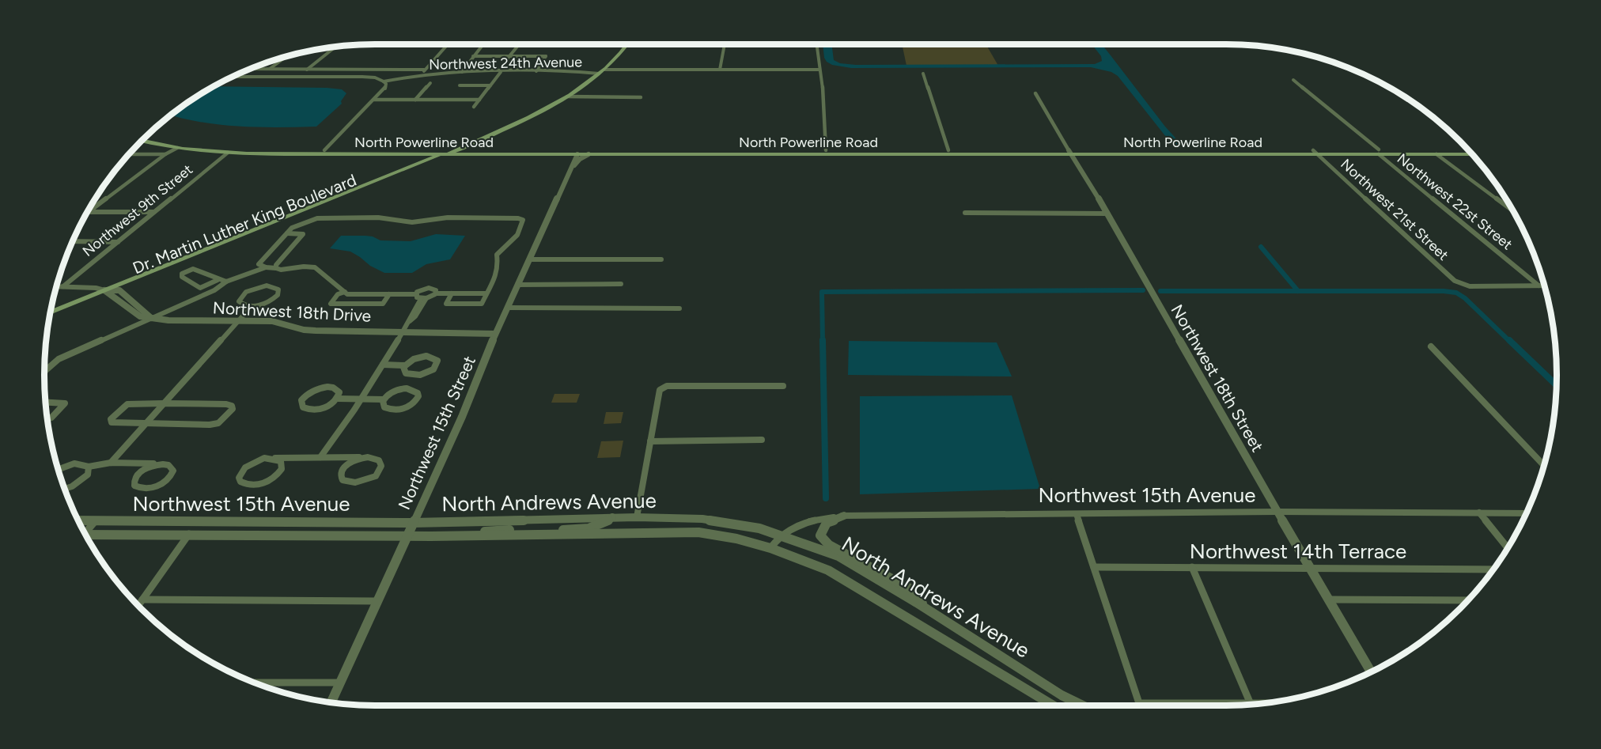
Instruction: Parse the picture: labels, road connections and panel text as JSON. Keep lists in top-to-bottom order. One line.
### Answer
{"streets":{"main road":["North Powerline Road","Dr. Martin Luther King Boulevard"],"street":["Northwest 24th Avenue","Northwest 22st Street","Northwest 21st Street","Northwest 9th Street","Northwest 18th Drive","Northwest 18th Street","Northwest 15th Street","Northwest 15th Avenue","North Andrews Avenue","Northwest 14th Terrace"]},"crossings":[["Northwest 24th Avenue","Dr. Martin Luther King Boulevard"],["North Powerline Road","Northwest 22st Street"],["North Powerline Road","Northwest 21st Street"],["North Powerline Road","Northwest 9th Street"],["North Powerline Road","Dr. Martin Luther King Boulevard"],["North Powerline Road","Northwest 18th Street"],["North Powerline Road","Northwest 15th Street"],["Northwest 22st Street","Northwest 21st Street"],["Dr. Martin Luther King Boulevard","Northwest 18th Drive"],["Northwest 18th Drive","Northwest 15th Street"],["Northwest 18th Street","Northwest 15th Avenue"],["Northwest 18th Street","Northwest 14th Terrace"],["Northwest 15th Street","Northwest 15th Avenue"],["Northwest 15th Street","North Andrews Avenue"],["Northwest 15th Avenue","North Andrews Avenue"]]}
